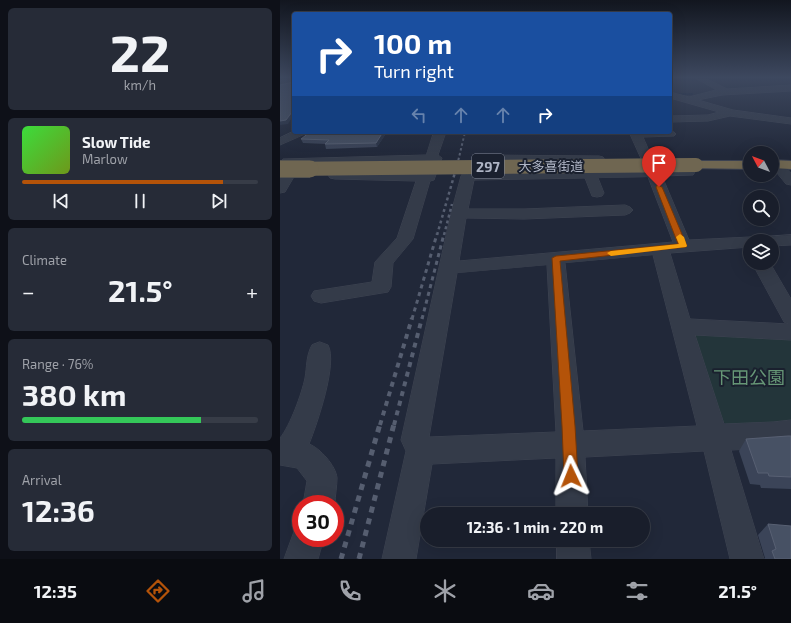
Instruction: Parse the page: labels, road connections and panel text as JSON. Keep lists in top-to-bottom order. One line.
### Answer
{"streets":{"highway":["297","大多喜街道"]},"parks":["下田公園"],"north":"top left","page":{"tile":[["22","km/h"],"Climate",["Range · 76%","380 km"],["Arrival","12:36"]],"turn":["100 m","Turn right"],"song":["Slow Tide","Marlow"],"heat":["−","21.5°","+"],"limit":"30","trip":"12:36 · 1 min · 220 m","tabs":["12:35","21.5°"]}}
